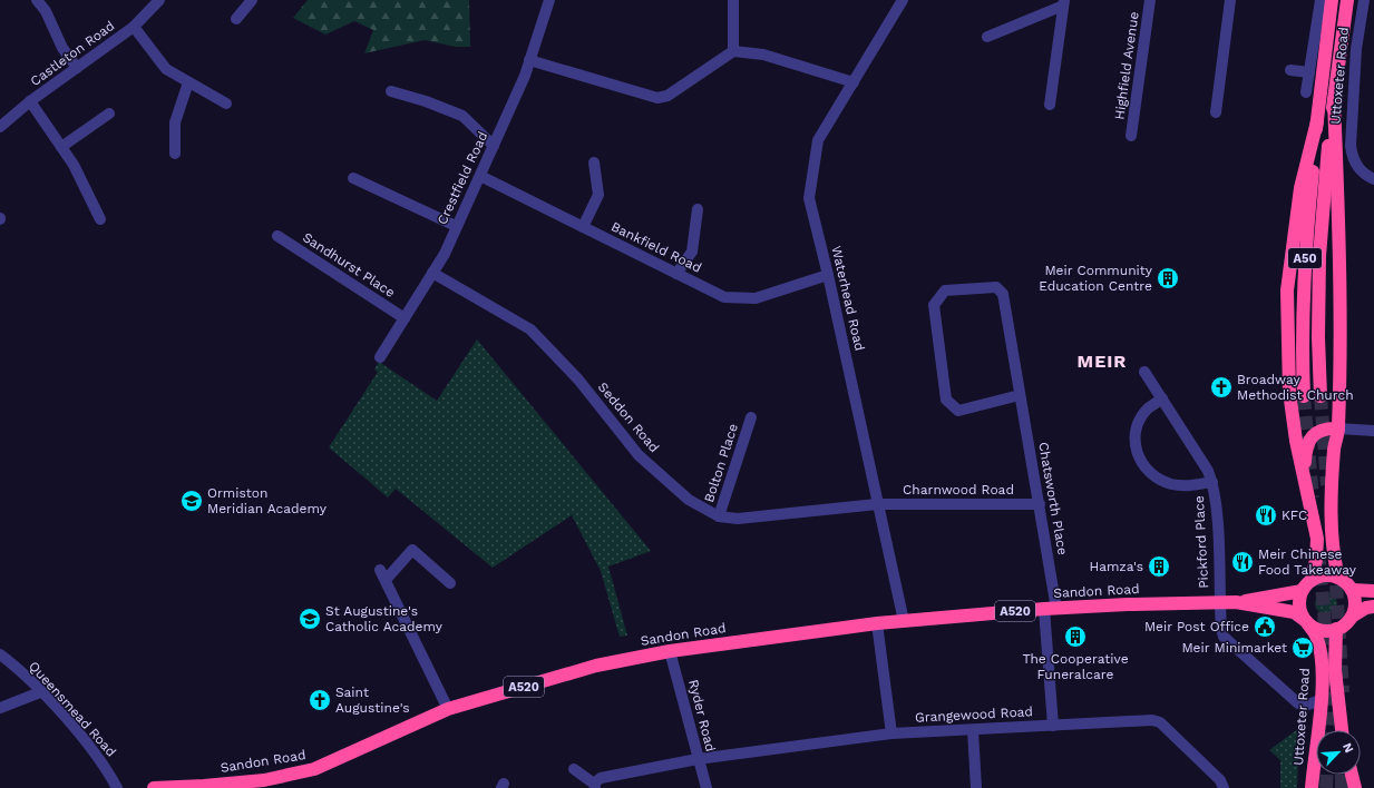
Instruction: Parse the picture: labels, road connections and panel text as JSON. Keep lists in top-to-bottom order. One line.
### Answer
{"streets":{"highway":["Uttoxeter Road","A50","Sandon Road","A520"],"street":["Castleton Road","Highfield Avenue","Crestfield Road","Bankfield Road","Sandhurst Place","Waterhead Road","Seddon Road","Bolton Place","Charnwood Road","Chatsworth Place","Pickford Place","Queensmead Road","Grangewood Road","Ryder Road"]},"crossings":[["Uttoxeter Road","Pickford Place"],["Uttoxeter Road","Sandon Road"],["Crestfield Road","Bankfield Road"],["Crestfield Road","Sandhurst Place"],["Crestfield Road","Seddon Road"],["Bankfield Road","Waterhead Road"],["Waterhead Road","Seddon Road"],["Waterhead Road","Charnwood Road"],["Waterhead Road","Sandon Road"],["Seddon Road","Bolton Place"],["Seddon Road","Charnwood Road"],["Charnwood Road","Chatsworth Place"],["Chatsworth Place","Sandon Road"],["Chatsworth Place","Grangewood Road"],["Pickford Place","Sandon Road"],["Sandon Road","Ryder Road"],["Grangewood Road","Ryder Road"]],"districts":["MEIR"],"places":{"building":["Meir Community Education Centre","Hamza's","The Cooperative Funeralcare"],"church":["Broadway Methodist Church","Saint Augustine's"],"school or university":["Ormiston Meridian Academy","St Augustine's Catholic Academy"],"restaurant":["KFC","Meir Chinese Food Takeaway"],"public building":["Meir Post Office"],"supermarket":["Meir Minimarket"]},"north":"top right"}
